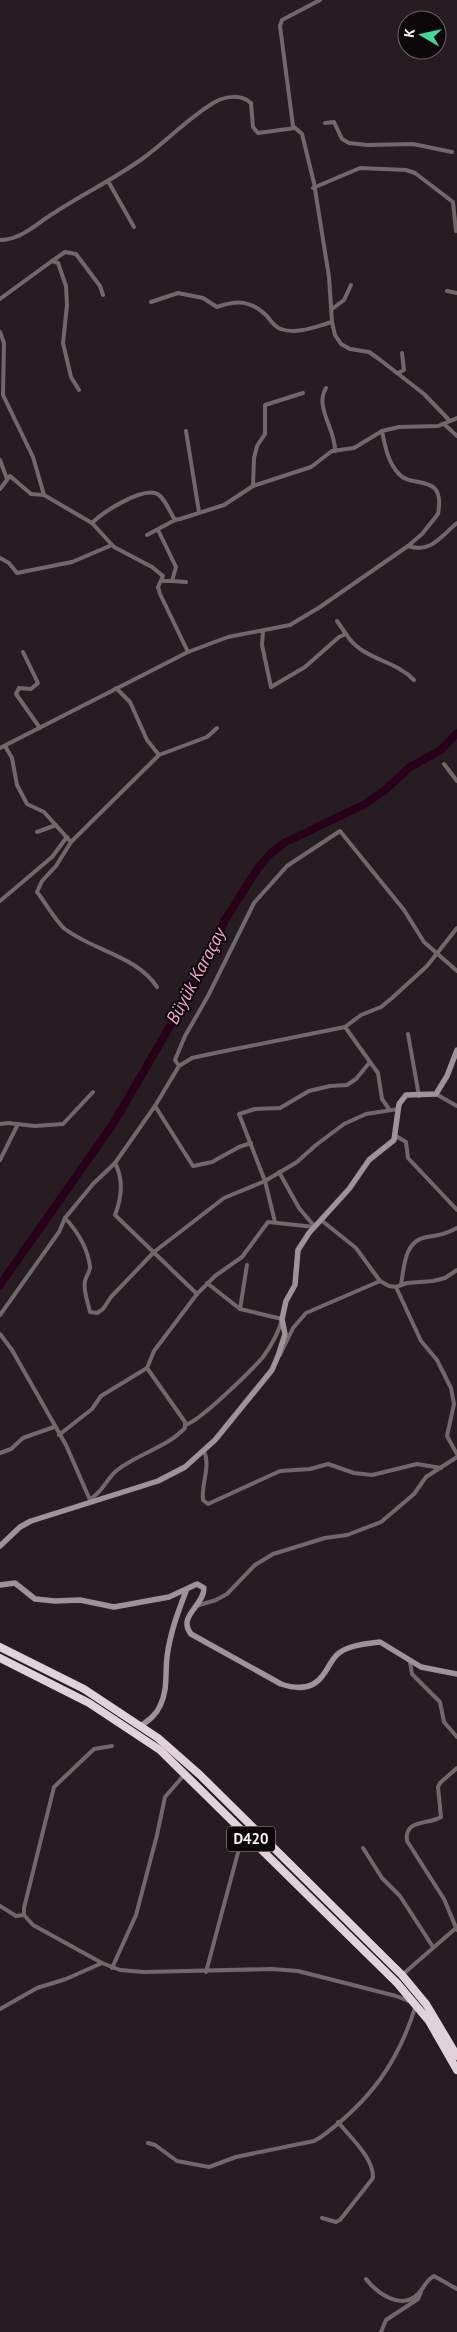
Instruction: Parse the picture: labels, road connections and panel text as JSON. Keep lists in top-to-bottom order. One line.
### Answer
{"streets":{"highway":["D420"]},"water":["Büyük Karaçay"],"north":"left"}
